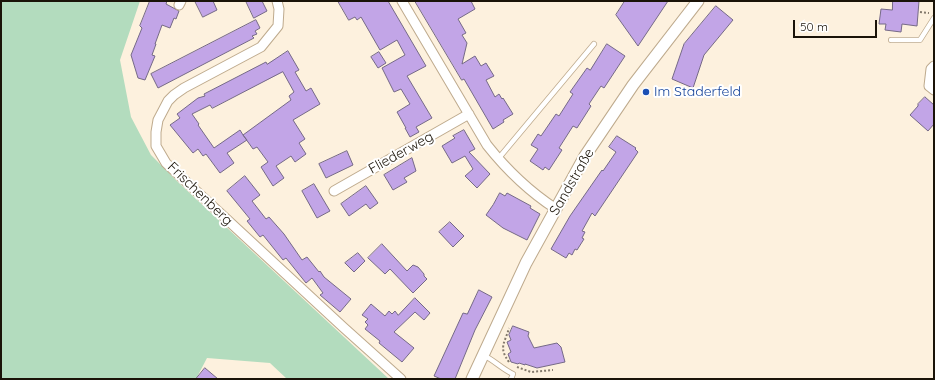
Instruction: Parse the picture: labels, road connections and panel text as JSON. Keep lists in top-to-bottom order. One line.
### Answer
{"streets":{"street":["Fliederweg","Sandstraße","Frischenberg"]},"places":["Im Staderfeld"],"scale_bar":"50 m"}
